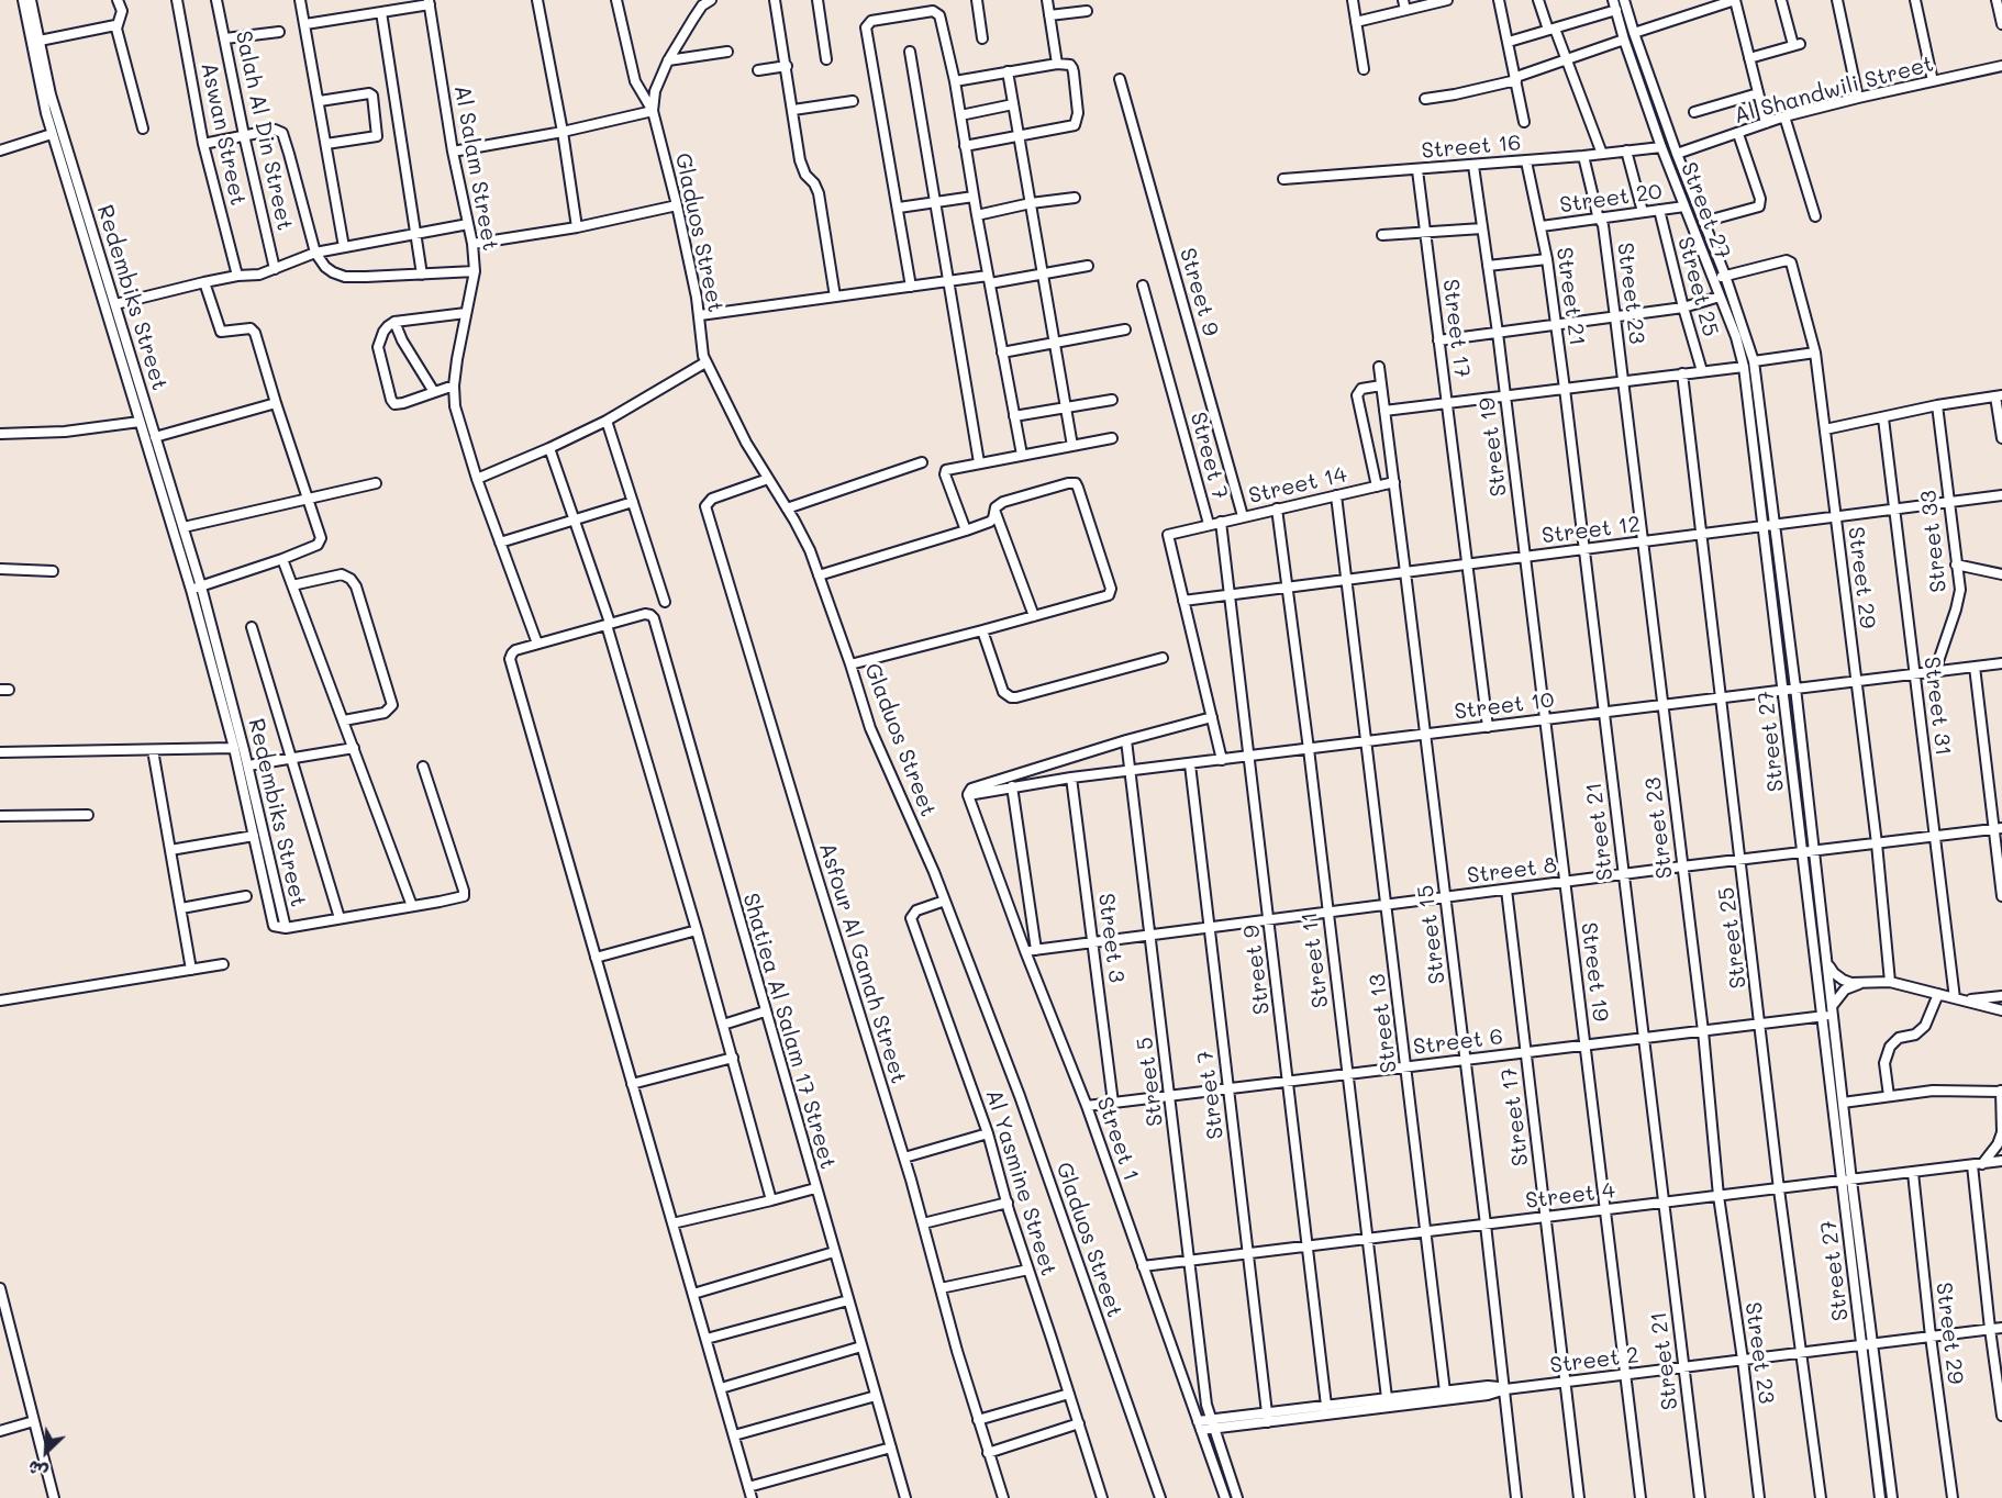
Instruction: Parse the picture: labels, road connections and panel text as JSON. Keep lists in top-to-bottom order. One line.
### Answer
{"streets":{"street":["Al Shandwili Street","Salah Al Din Street","Aswan Street","Street 16","Al Salam Street","Street 20","Street 27","Gladuos Street","Street 25","Street 9","Street 23","Street 21","Redembiks Street","Street 17","Street 19","Street 7","Street 14","Street 12","Street 33","Street 29","Street 10","Street 31","Street 8","Street 15","Street 3","Street 11","Asfour Al Ganah Street","Street 13","Shatiea Al Salam 17 Street","Street 6","Street 5","Street 1","Al Yasmine Street","Street 4","Street 2"]},"crossings":[["Al Shandwili Street","Street 27"],["Street 16","Street 27"],["Street 16","Street 23"],["Street 16","Street 21"],["Street 16","Street 17"],["Street 16","Street 19"],["Al Salam Street","Shatiea Al Salam 17 Street"],["Street 20","Street 27"],["Street 20","Street 25"],["Street 20","Street 23"],["Street 20","Street 21"],["Street 27","Street 12"],["Street 27","Street 29"],["Street 27","Street 10"],["Street 27","Street 8"],["Street 27","Street 6"],["Street 27","Street 4"],["Street 27","Street 2"],["Gladuos Street","Asfour Al Ganah Street"],["Gladuos Street","Al Yasmine Street"],["Street 25","Street 12"],["Street 25","Street 10"],["Street 25","Street 8"],["Street 25","Street 6"],["Street 25","Street 4"],["Street 25","Street 2"],["Street 9","Street 14"],["Street 9","Street 12"],["Street 9","Street 10"],["Street 9","Street 8"],["Street 9","Street 6"],["Street 9","Street 4"],["Street 9","Street 2"],["Street 23","Street 12"],["Street 23","Street 10"],["Street 23","Street 8"],["Street 23","Street 6"],["Street 23","Street 4"],["Street 23","Street 2"],["Street 21","Street 12"],["Street 21","Street 10"],["Street 21","Street 8"],["Street 21","Street 6"],["Street 21","Street 4"],["Street 21","Street 2"],["Street 17","Street 12"],["Street 17","Street 10"],["Street 17","Street 8"],["Street 17","Street 6"],["Street 17","Street 4"],["Street 17","Street 2"],["Street 19","Street 12"],["Street 19","Street 10"],["Street 19","Street 8"],["Street 19","Street 6"],["Street 19","Street 4"],["Street 19","Street 2"],["Street 7","Street 14"],["Street 7","Street 12"],["Street 7","Street 10"],["Street 7","Street 8"],["Street 7","Street 6"],["Street 7","Street 4"],["Street 7","Street 2"],["Street 14","Street 15"],["Street 14","Street 11"],["Street 14","Street 13"],["Street 12","Street 33"],["Street 12","Street 29"],["Street 12","Street 31"],["Street 12","Street 15"],["Street 12","Street 11"],["Street 12","Street 13"],["Street 33","Street 10"],["Street 29","Street 10"],["Street 29","Street 8"],["Street 29","Street 4"],["Street 29","Street 2"],["Street 10","Street 31"],["Street 10","Street 15"],["Street 10","Street 3"],["Street 10","Street 11"],["Street 10","Street 13"],["Street 10","Street 5"],["Street 10","Street 1"],["Street 31","Street 8"],["Street 8","Street 15"],["Street 8","Street 3"],["Street 8","Street 11"],["Street 8","Street 13"],["Street 8","Street 5"],["Street 8","Street 1"],["Street 15","Street 6"],["Street 15","Street 4"],["Street 15","Street 2"],["Street 3","Street 6"],["Street 11","Street 6"],["Street 11","Street 4"],["Street 11","Street 2"],["Street 13","Street 6"],["Street 13","Street 4"],["Street 13","Street 2"],["Street 6","Street 5"],["Street 6","Street 1"],["Street 5","Street 4"],["Street 5","Street 2"],["Street 1","Street 4"],["Street 1","Street 2"]],"north":"bottom left"}
